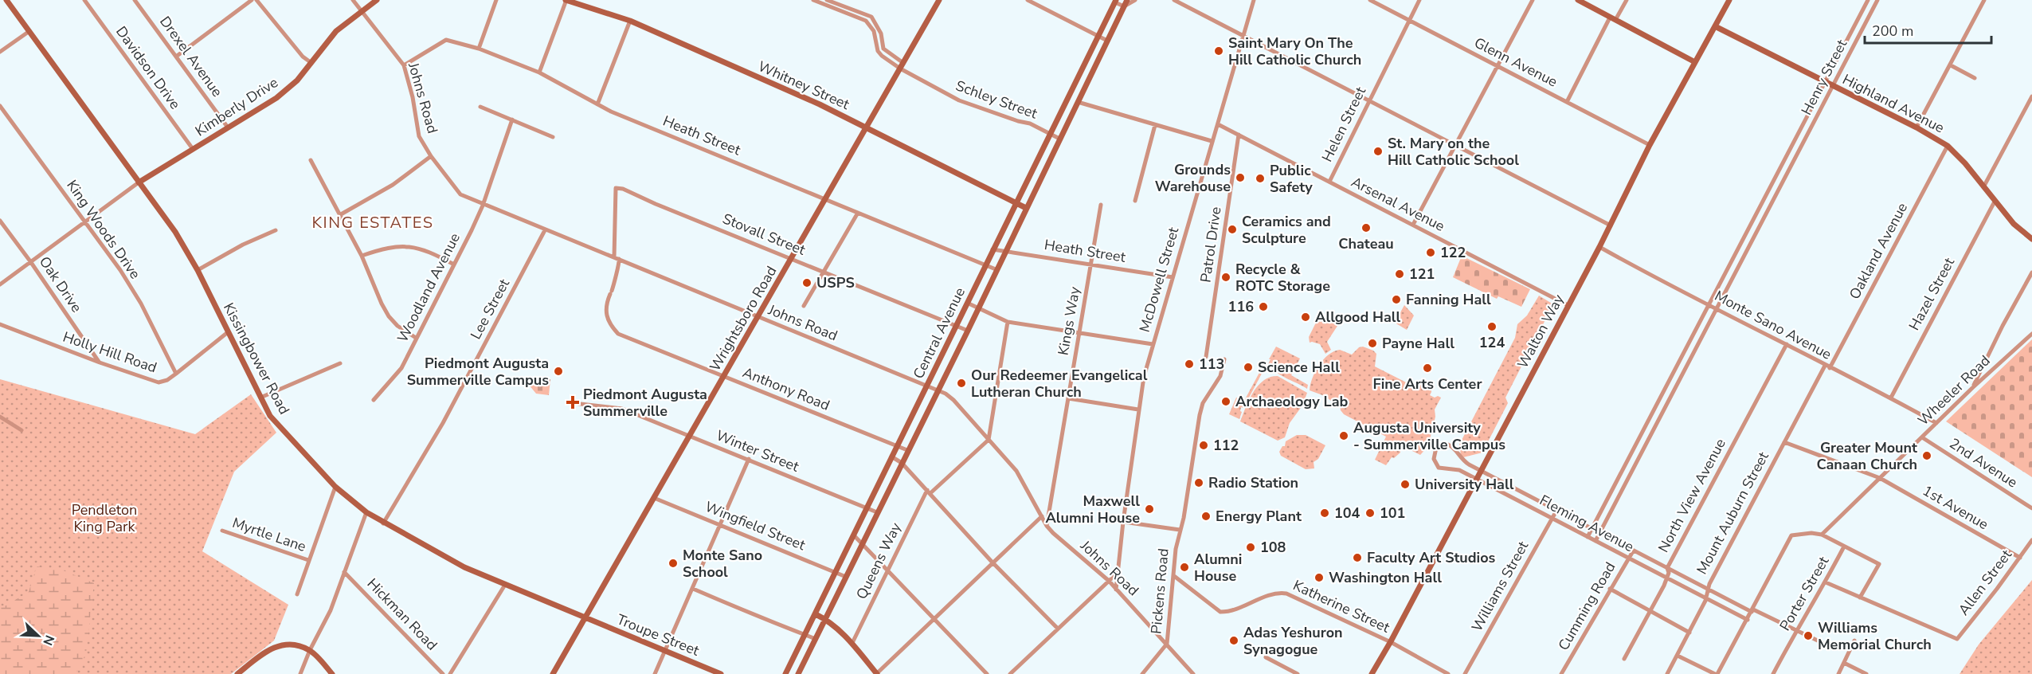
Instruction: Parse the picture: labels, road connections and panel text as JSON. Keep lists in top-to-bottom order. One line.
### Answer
{"streets":{"main road":["Whitney Street","Highland Avenue","Kimberly Drive","Wrightsboro Road","Walton Way","Central Avenue","Kissingbower Road","Troupe Street"],"street":["Drexel Avenue","Glenn Avenue","Davidson Drive","Henry Street","Johns Road","Schley Street","Helen Street","Heath Street","Arsenal Avenue","King Woods Drive","Stovall Street","Patrol Drive","Oakland Avenue","McDowell Street","Oak Drive","Woodland Avenue","Hazel Street","Lee Street","Kings Way","Monte Sano Avenue","Holly Hill Road","Anthony Road","Wheeler Road","Winter Street","2nd Avenue","North View Avenue","1st Avenue","Mount Auburn Street","Fleming Avenue","Wingfield Street","Myrtle Lane","Queens Way","Allen Street","Williams Street","Pickens Road","Porter Street","Katherine Street","Cumming Road","Hickman Road"]},"crossings":[["Drexel Avenue","Kimberly Drive"],["Glenn Avenue","Helen Street"],["Glenn Avenue","Walton Way"],["Davidson Drive","Kimberly Drive"],["Henry Street","Highland Avenue"],["Henry Street","Monte Sano Avenue"],["Henry Street","Fleming Avenue"],["Whitney Street","Wrightsboro Road"],["Whitney Street","Central Avenue"],["Johns Road","Kimberly Drive"],["Johns Road","Heath Street"],["Johns Road","Stovall Street"],["Johns Road","McDowell Street"],["Johns Road","Woodland Avenue"],["Johns Road","Lee Street"],["Johns Road","Wrightsboro Road"],["Johns Road","Kings Way"],["Johns Road","Central Avenue"],["Johns Road","Anthony Road"],["Johns Road","Queens Way"],["Johns Road","Pickens Road"],["Schley Street","Wrightsboro Road"],["Schley Street","Central Avenue"],["Highland Avenue","Oakland Avenue"],["Highland Avenue","Hazel Street"],["Highland Avenue","Walton Way"],["Kimberly Drive","Kissingbower Road"],["Helen Street","Arsenal Avenue"],["Heath Street","McDowell Street"],["Heath Street","Wrightsboro Road"],["Heath Street","Kings Way"],["Heath Street","Central Avenue"],["Arsenal Avenue","Patrol Drive"],["Arsenal Avenue","McDowell Street"],["Arsenal Avenue","Walton Way"],["King Woods Drive","Holly Hill Road"],["Stovall Street","Wrightsboro Road"],["Stovall Street","Central Avenue"],["Stovall Street","Anthony Road"],["Oakland Avenue","Monte Sano Avenue"],["Oak Drive","Holly Hill Road"],["Hazel Street","Monte Sano Avenue"],["Lee Street","Kissingbower Road"],["Wrightsboro Road","Kissingbower Road"],["Wrightsboro Road","Anthony Road"],["Wrightsboro Road","Winter Street"],["Wrightsboro Road","Wingfield Street"],["Wrightsboro Road","Troupe Street"],["Monte Sano Avenue","Walton Way"],["Monte Sano Avenue","Wheeler Road"],["Monte Sano Avenue","North View Avenue"],["Monte Sano Avenue","Mount Auburn Street"],["Walton Way","Fleming Avenue"],["Walton Way","Katherine Street"],["Central Avenue","Anthony Road"],["Central Avenue","Winter Street"],["Central Avenue","Wingfield Street"],["Holly Hill Road","Kissingbower Road"],["Kissingbower Road","Troupe Street"],["Wheeler Road","2nd Avenue"],["Wheeler Road","1st Avenue"],["Wheeler Road","Porter Street"],["North View Avenue","Fleming Avenue"],["1st Avenue","Mount Auburn Street"],["1st Avenue","Allen Street"],["Mount Auburn Street","Fleming Avenue"],["Fleming Avenue","Williams Street"],["Fleming Avenue","Porter Street"],["Fleming Avenue","Cumming Road"],["Pickens Road","Katherine Street"]],"districts":["KING ESTATES"],"parks":["Pendleton King Park"],"places":{"other":["Saint Mary On The Hill Catholic Church","St. Mary on the Hill Catholic School","Grounds Warehouse","Public Safety","Chateau","Ceramics and Sculpture","122","121","Recycle & ROTC Storage","USPS","Fanning Hall","116","Allgood Hall","124","Payne Hall","113","Science Hall","Fine Arts Center","Piedmont Augusta Summerville Campus","Our Redeemer Evangelical Lutheran Church","Archaeology Lab","Augusta University - Summerville Campus","112","Greater Mount Canaan Church","Radio Station","University Hall","Maxwell Alumni House","104","101","Energy Plant","108","Faculty Art Studios","Monte Sano School","Alumni House","Washington Hall","Williams Memorial Church","Adas Yeshuron Synagogue"],"health":["Piedmont Augusta Summerville"]},"scale_bar":"200 m","north":"bottom right"}
